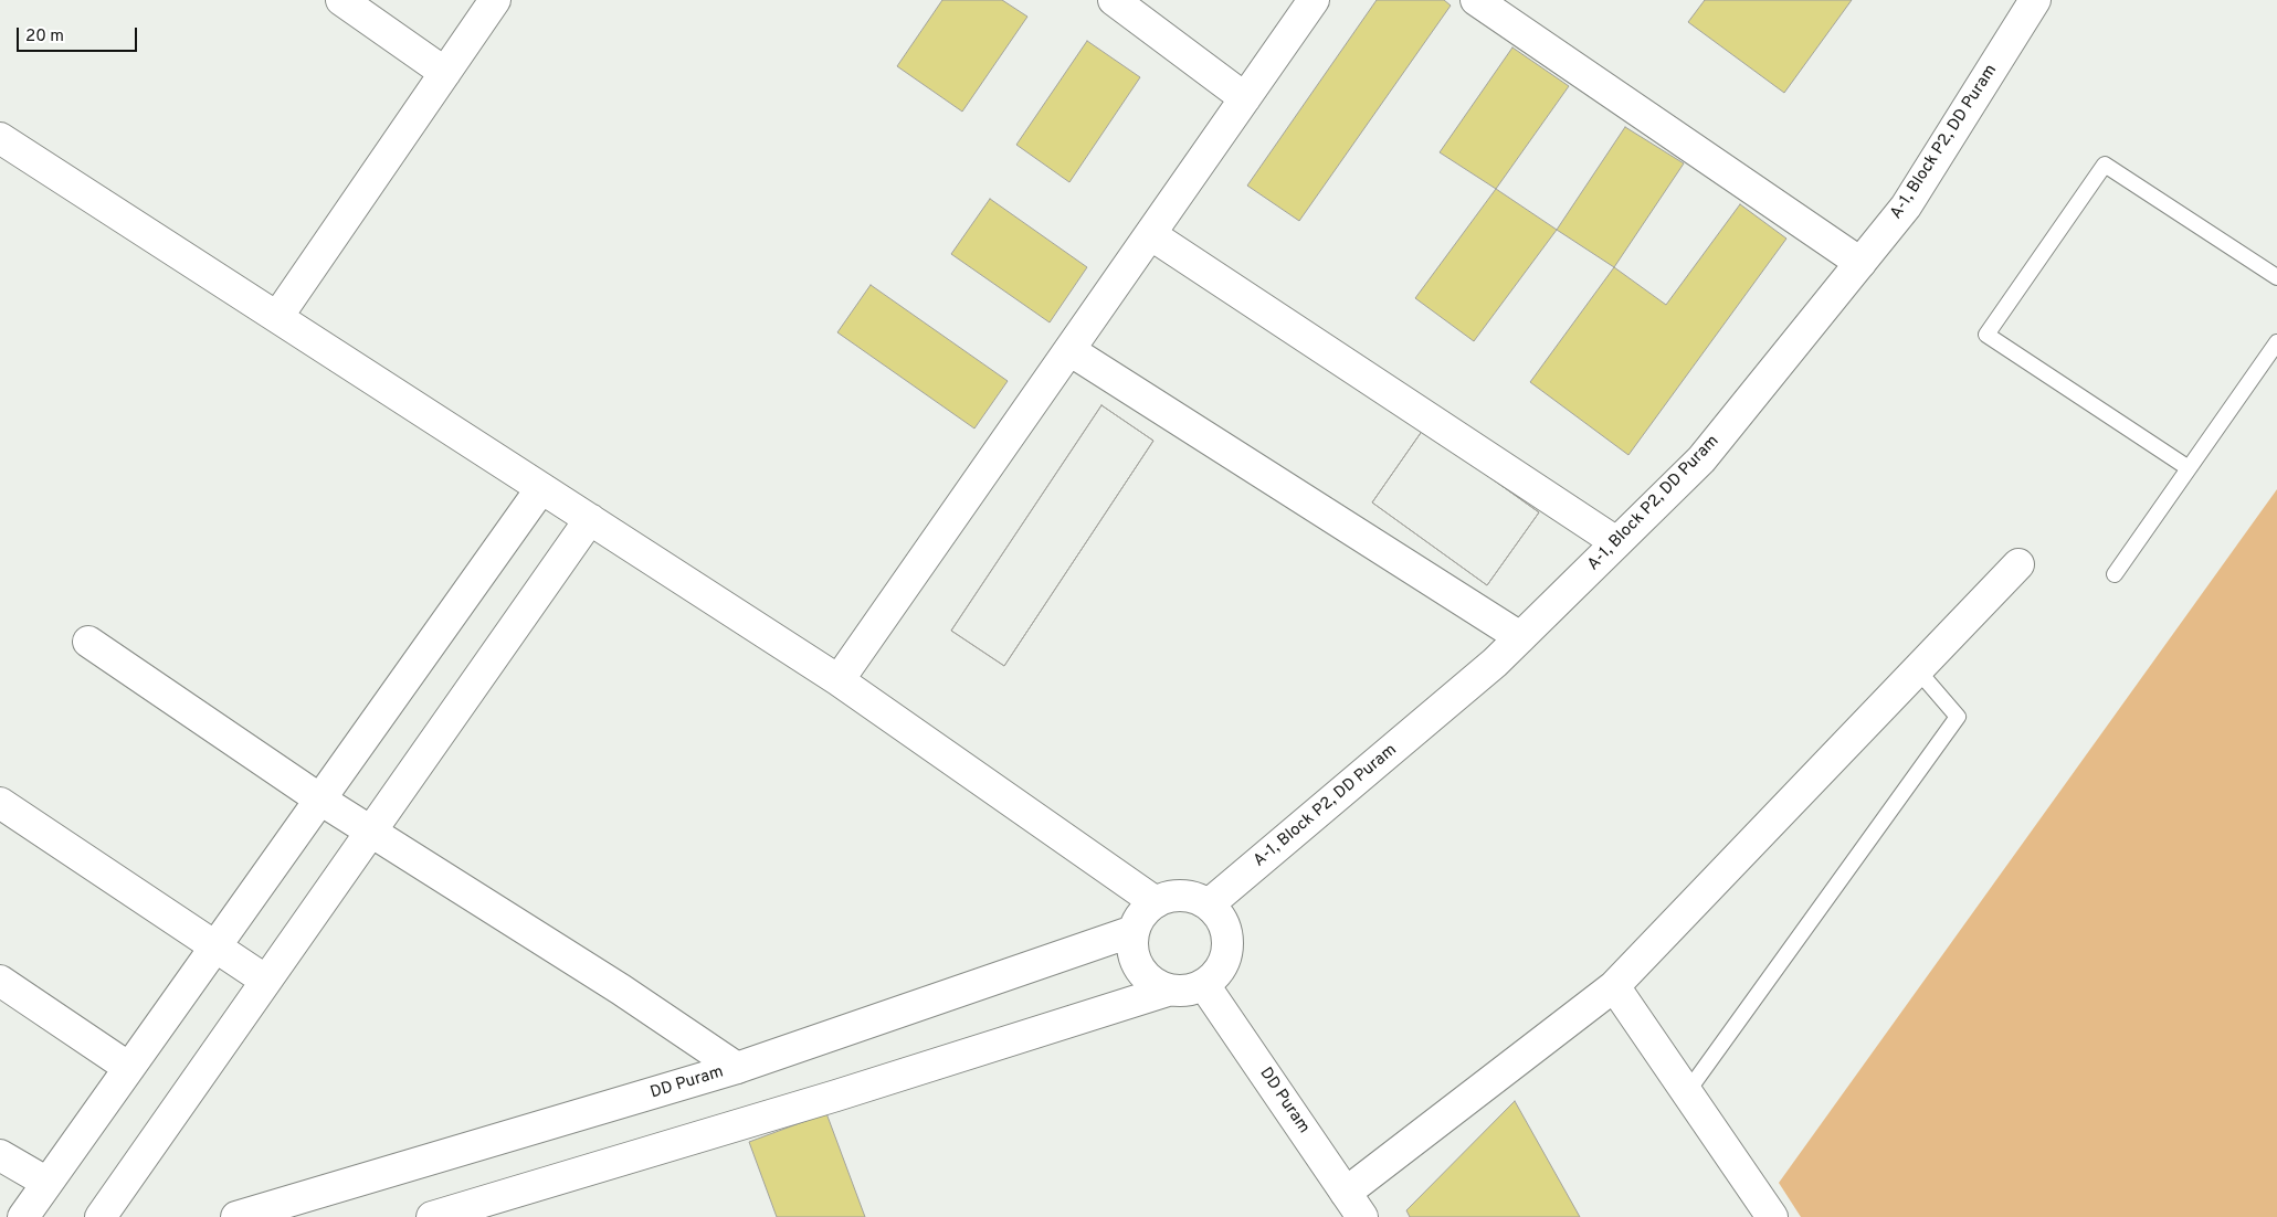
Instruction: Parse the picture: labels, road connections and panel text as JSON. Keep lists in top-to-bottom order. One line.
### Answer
{"streets":{"street":["A-1, Block P2, DD Puram","DD Puram"]},"crossings":[["A-1, Block P2, DD Puram","DD Puram"]],"scale_bar":"20 m"}
